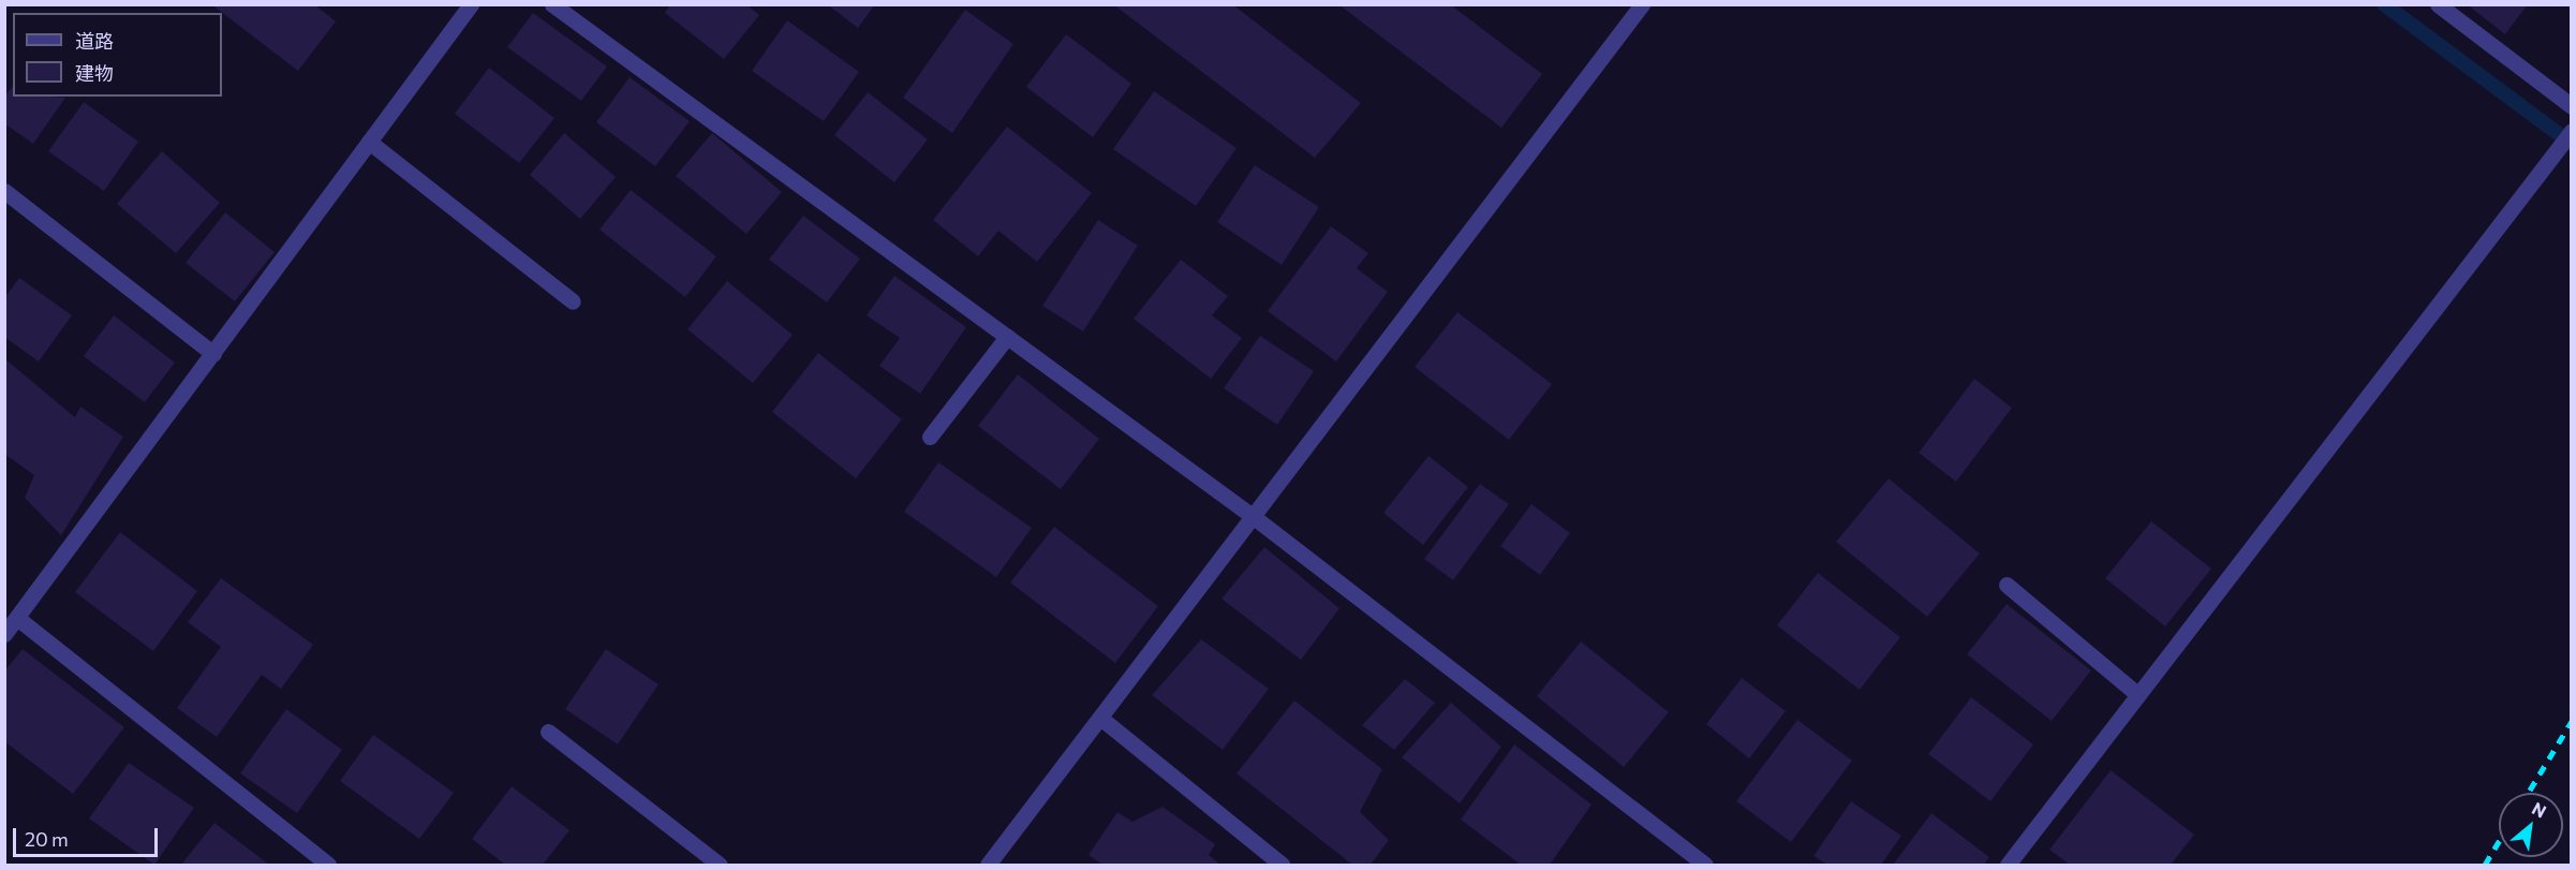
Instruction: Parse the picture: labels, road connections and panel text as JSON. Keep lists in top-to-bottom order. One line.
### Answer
{"legend":["道路","建物"],"scale_bar":"20 m","north":"top right"}
